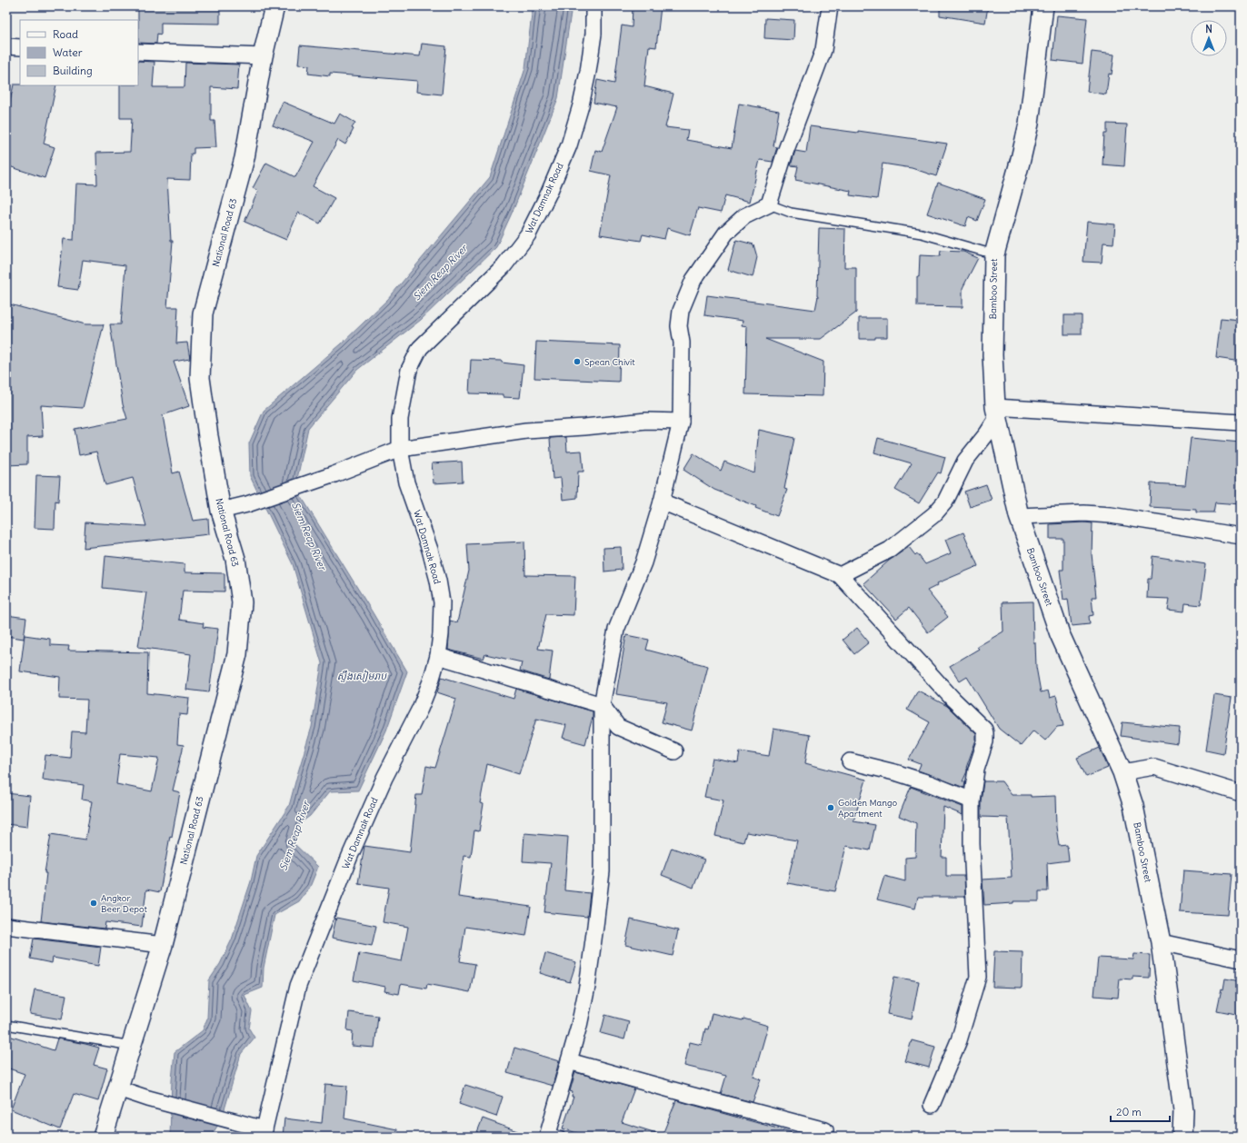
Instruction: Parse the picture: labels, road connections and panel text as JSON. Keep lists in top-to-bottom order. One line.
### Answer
{"streets":{"street":["Wat Damnak Road","National Road 63","Bamboo Street"]},"water":["Siem Reap River","ស្ទឹងសៀមរាប"],"places":["Spean Chivit","Golden Mango Apartment","Angkor Beer Depot"],"legend":["Road","Water","Building"],"scale_bar":"20 m","north":"top"}
